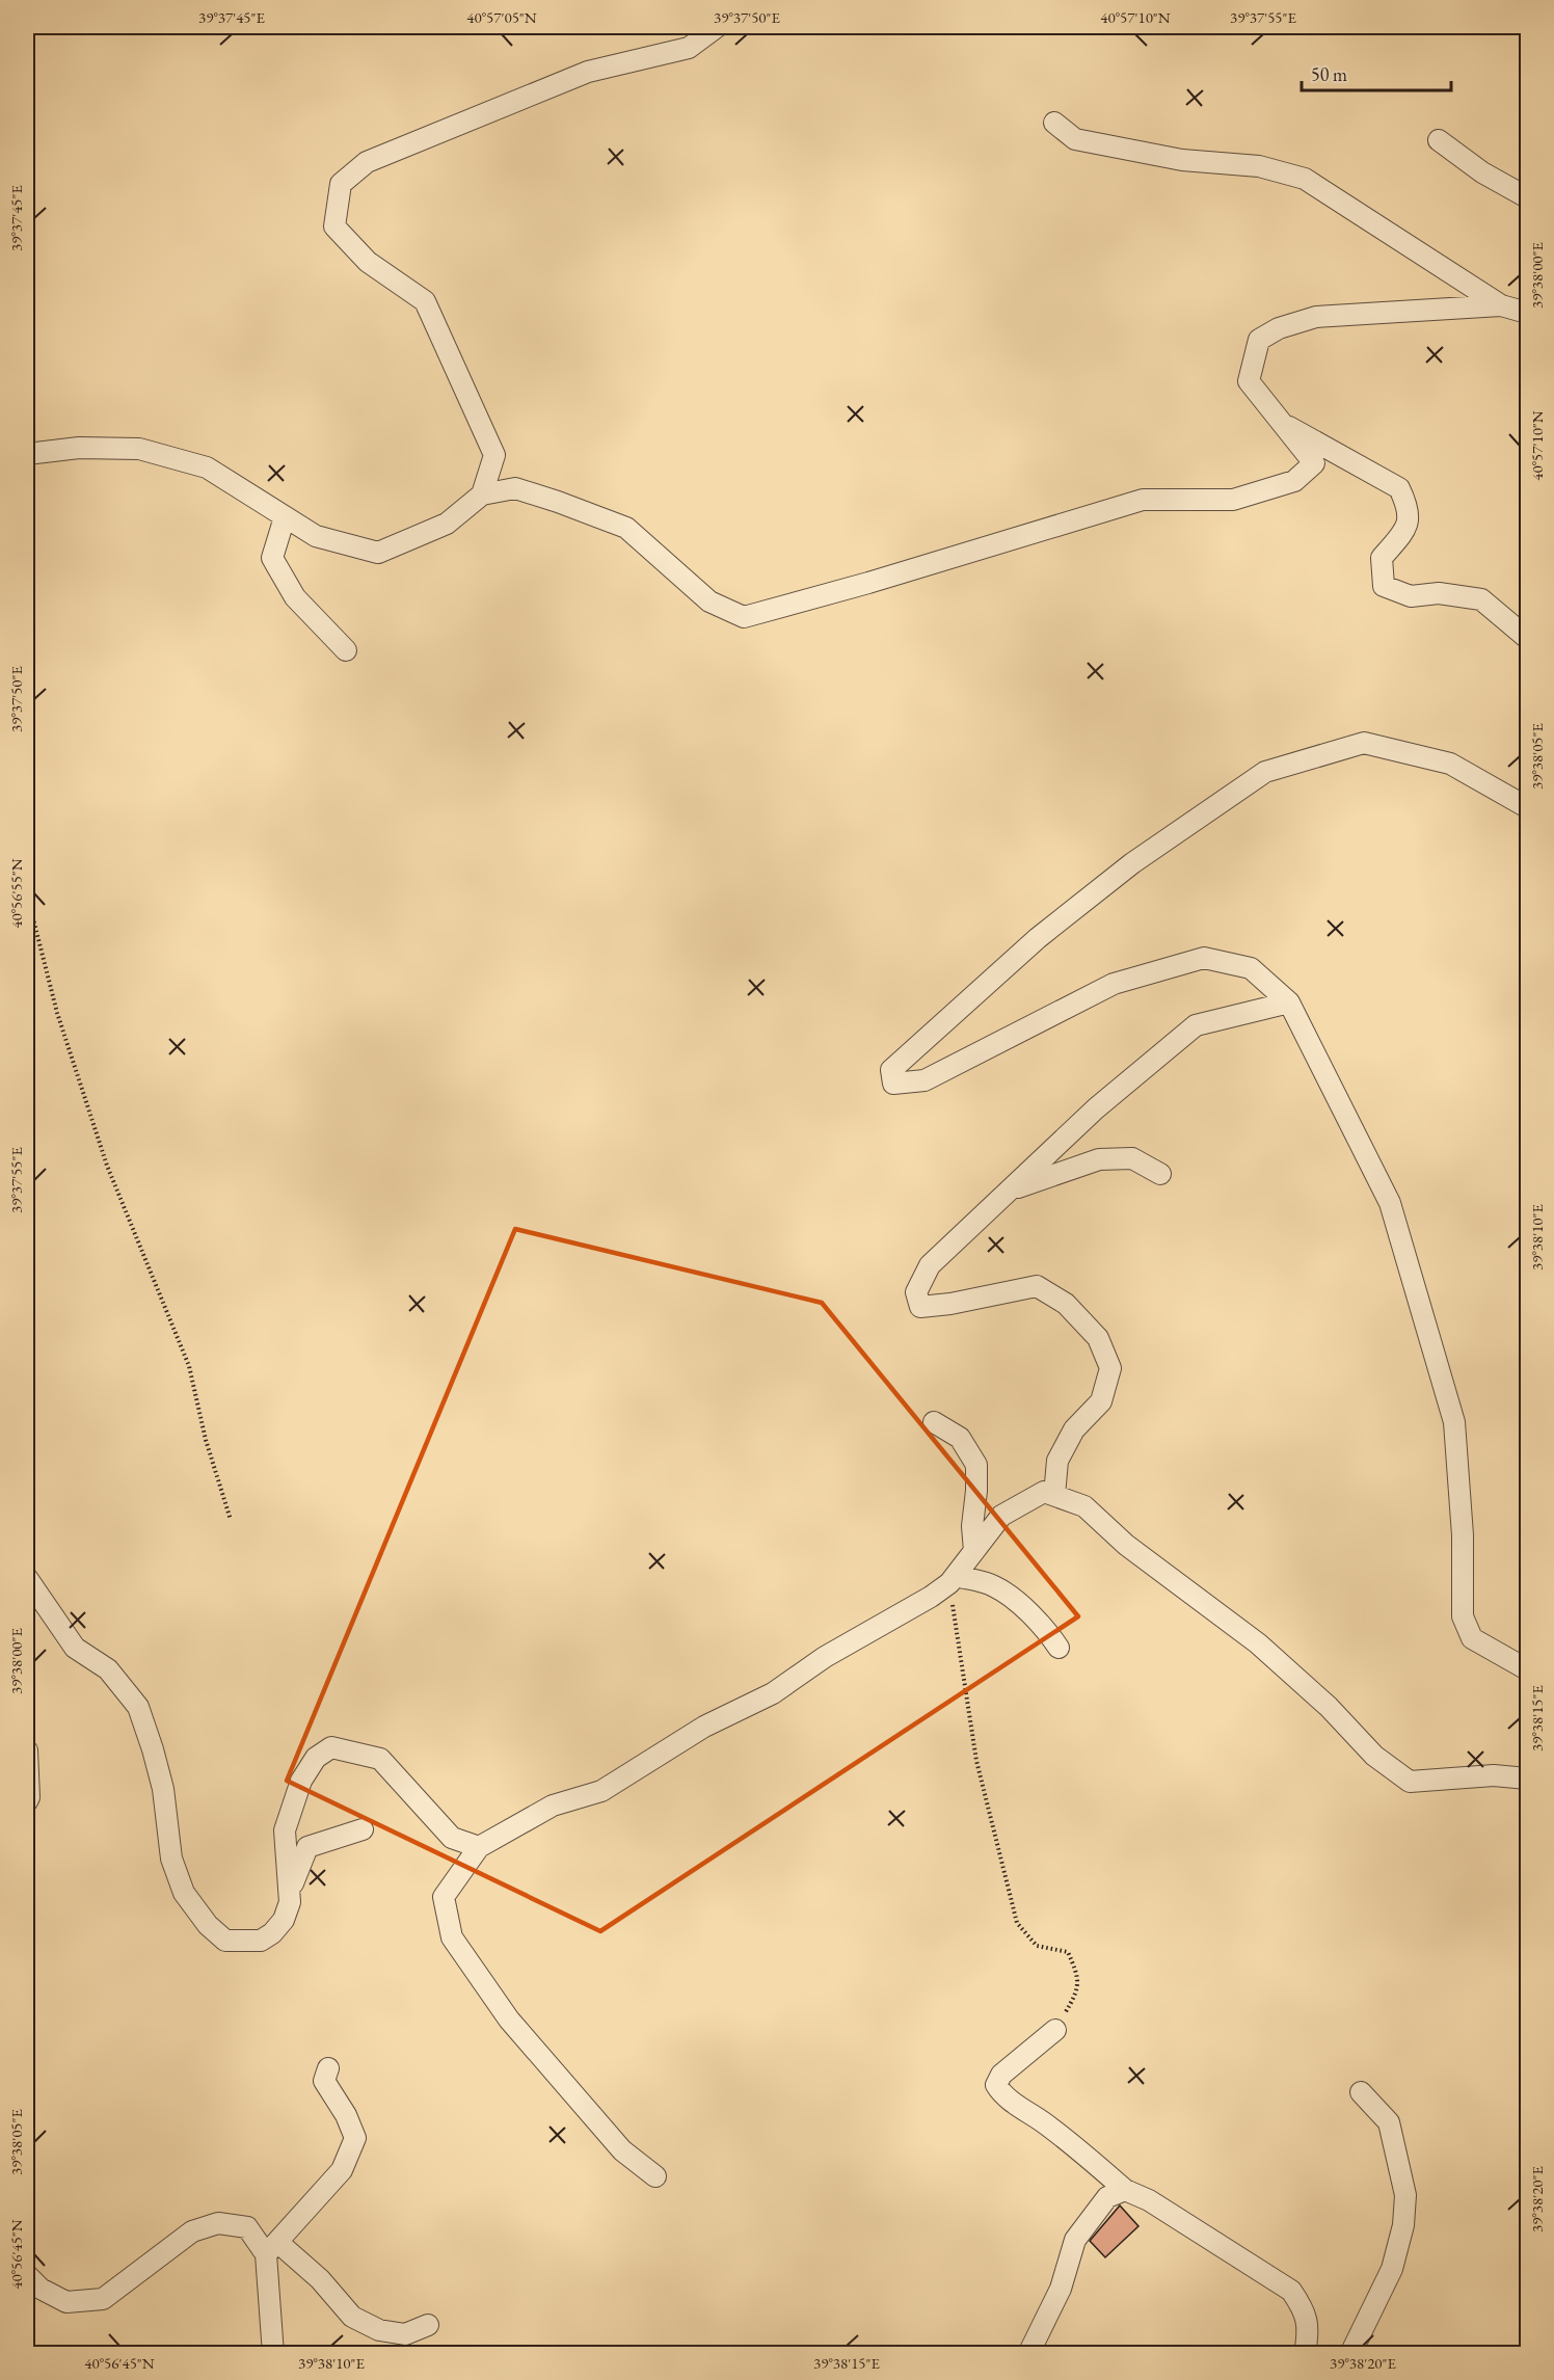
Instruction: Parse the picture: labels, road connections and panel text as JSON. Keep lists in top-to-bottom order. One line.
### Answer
{"scale_bar":"50 m","coordinates":["39°37'45\"E","40°57'05\"N","39°37'50\"E","40°57'10\"N","39°37'55\"E","39°38'00\"E","39°38'05\"E","40°56'55\"N","39°38'10\"E","39°38'15\"E","39°38'20\"E","40°56'45\"N"]}
